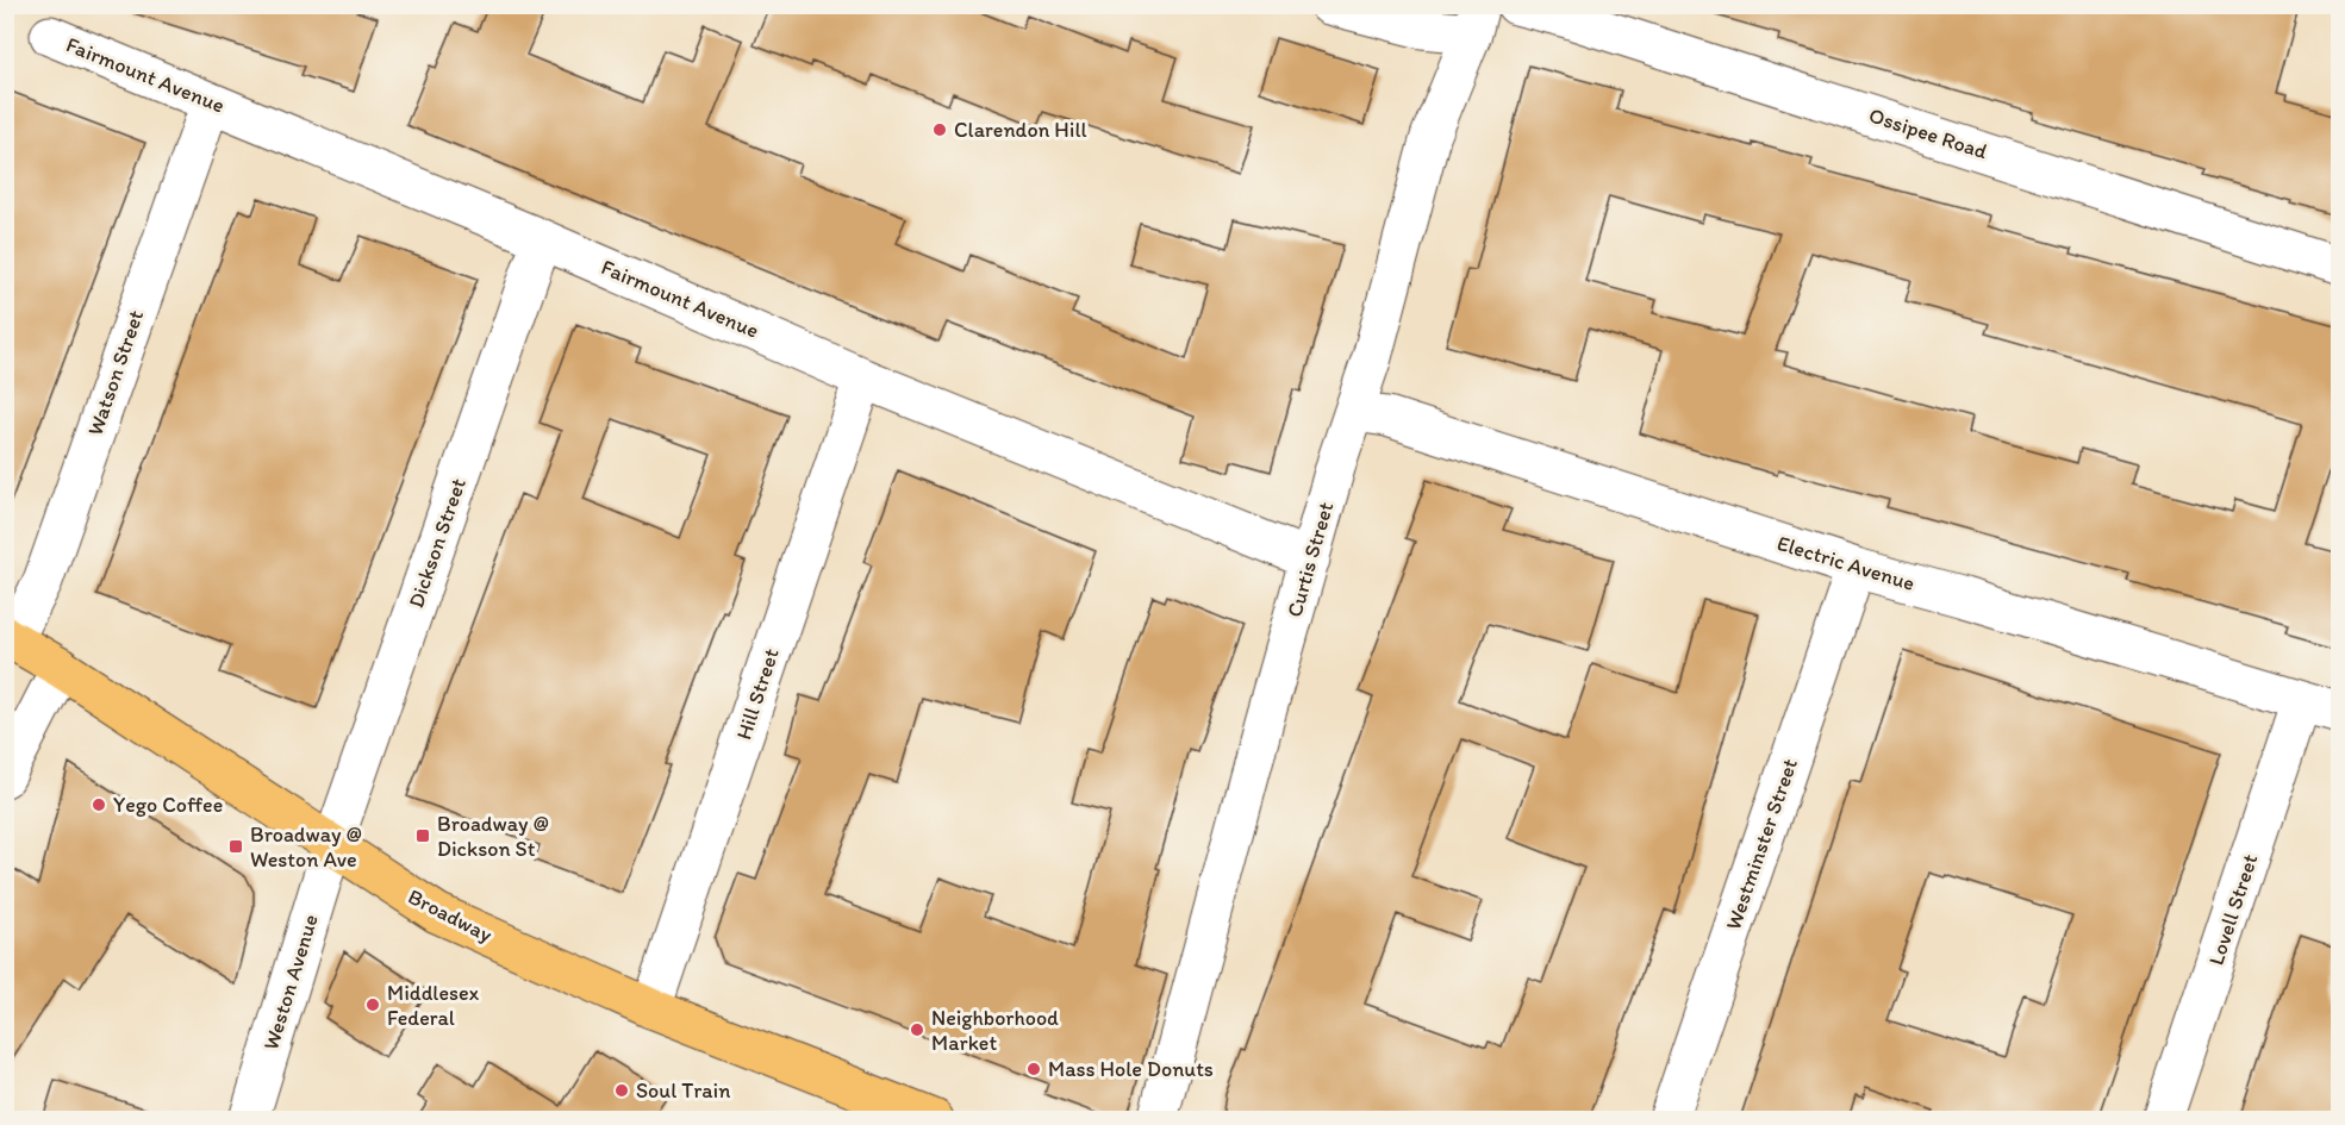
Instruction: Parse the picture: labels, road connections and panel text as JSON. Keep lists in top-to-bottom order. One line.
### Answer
{"streets":{"main road":["Broadway"],"street":["Fairmount Avenue","Ossipee Road","Watson Street","Dickson Street","Curtis Street","Electric Avenue","Hill Street","Westminster Street","Lovell Street","Weston Avenue"]},"crossings":[["Fairmount Avenue","Watson Street"],["Fairmount Avenue","Dickson Street"],["Fairmount Avenue","Curtis Street"],["Fairmount Avenue","Hill Street"],["Watson Street","Broadway"],["Dickson Street","Broadway"],["Dickson Street","Weston Avenue"],["Curtis Street","Electric Avenue"],["Electric Avenue","Westminster Street"],["Electric Avenue","Lovell Street"],["Hill Street","Broadway"],["Broadway","Weston Avenue"]],"places":{"other":["Clarendon Hill","Yego Coffee","Middlesex Federal","Neighborhood Market","Mass Hole Donuts","Soul Train"],"transit":["Broadway @ Dickson St","Broadway @ Weston Ave"]}}
